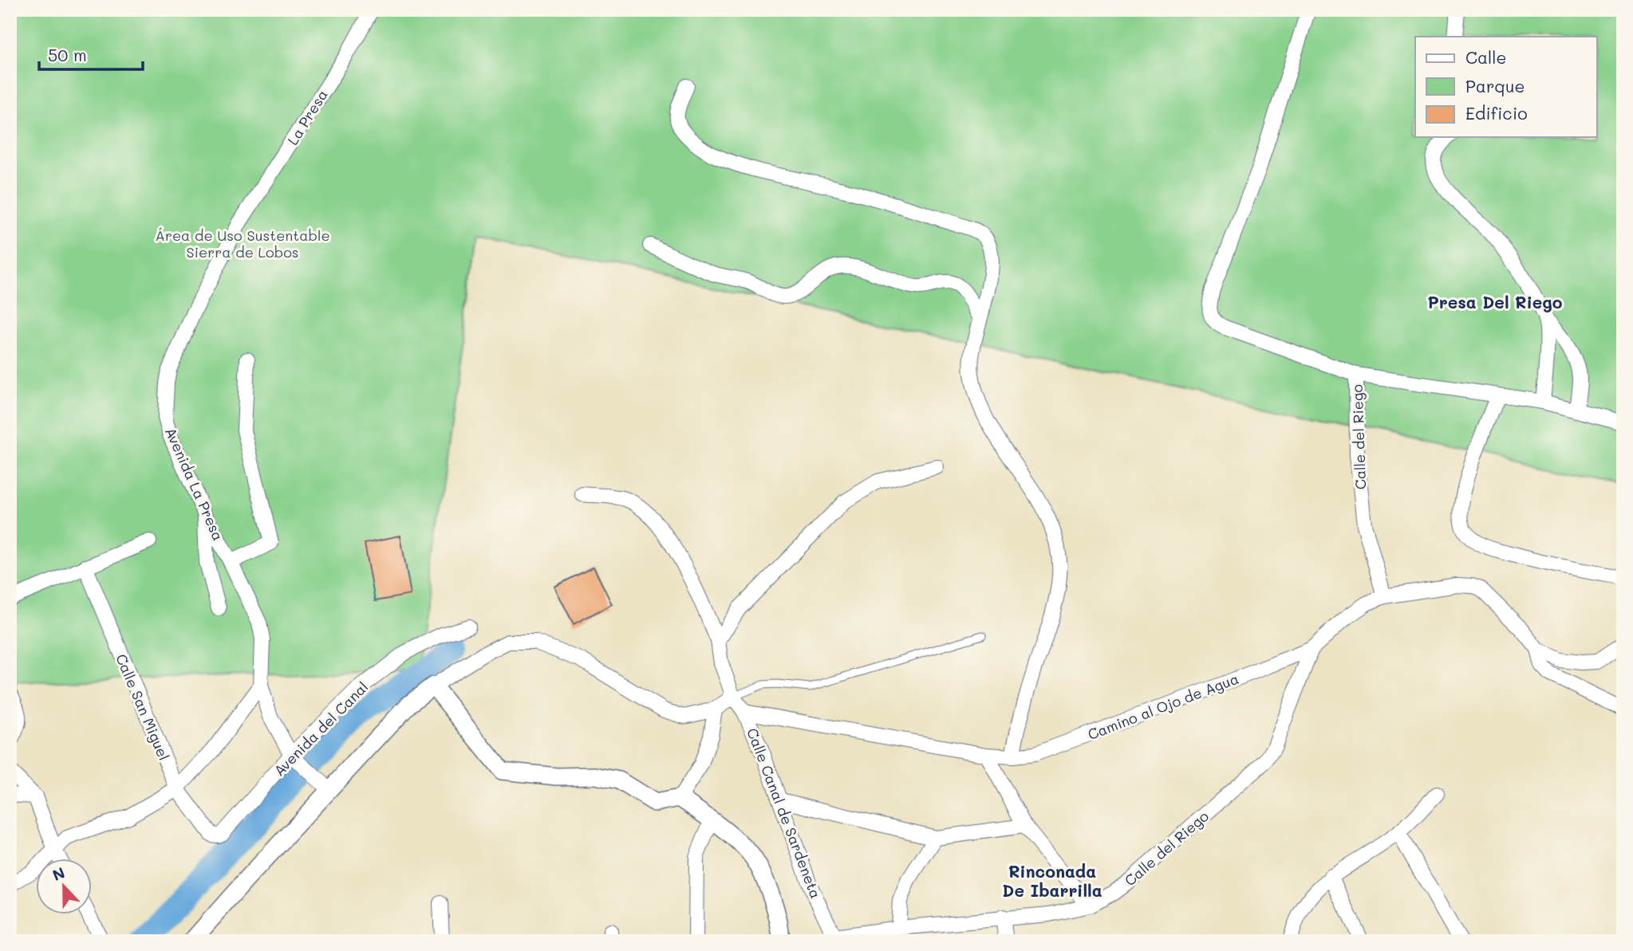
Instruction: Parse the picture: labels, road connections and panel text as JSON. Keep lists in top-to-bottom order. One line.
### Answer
{"streets":{"street":["La Presa","Calle del Riego","Avenida La Presa","Camino al Ojo de Agua","Calle San Miguel","Avenida del Canal","Calle Canal de Sardeneta"]},"crossings":[["La Presa","Avenida La Presa"],["Calle del Riego","Camino al Ojo de Agua"],["Calle del Riego","Calle Canal de Sardeneta"],["Avenida La Presa","Avenida del Canal"],["Camino al Ojo de Agua","Calle Canal de Sardeneta"],["Calle San Miguel","Avenida del Canal"]],"districts":["Presa Del Riego","Rinconada De Ibarrilla"],"parks":["Área de Uso Sustentable Sierra de Lobos"],"legend":["Calle","Parque","Edificio"],"scale_bar":"50 m","north":"top"}
